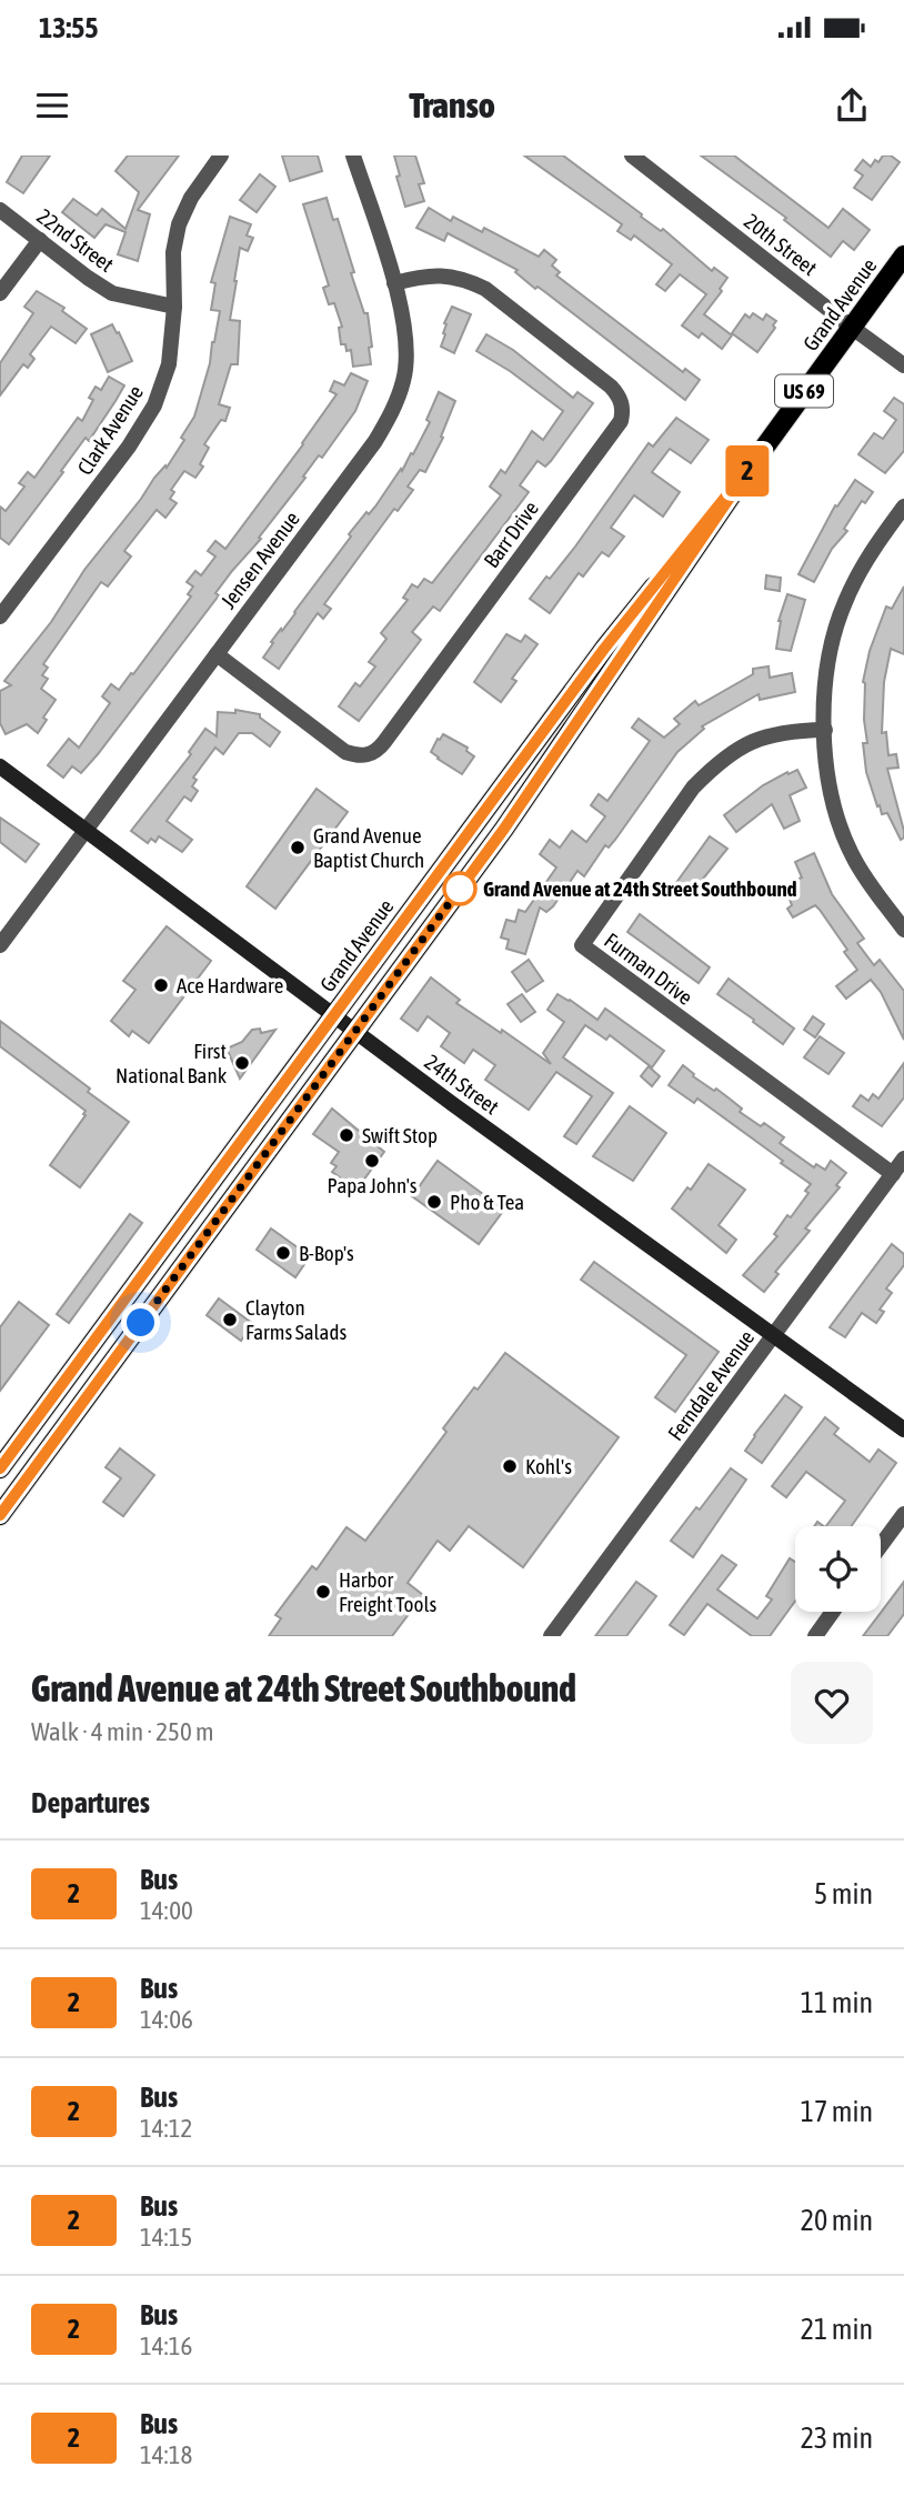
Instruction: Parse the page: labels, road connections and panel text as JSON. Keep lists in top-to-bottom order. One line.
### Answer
{"streets":{"main road":["Grand Avenue","US 69","24th Street"],"street":["22nd Street","20th Street","Clark Avenue","Barr Drive","Jensen Avenue","Furman Drive","Ferndale Avenue"]},"crossings":[["22nd Street","Clark Avenue"],["20th Street","Grand Avenue"],["Grand Avenue","24th Street"],["Barr Drive","Jensen Avenue"],["Jensen Avenue","24th Street"],["Furman Drive","Ferndale Avenue"],["24th Street","Ferndale Avenue"]],"places":["Grand Avenue Baptist Church","Grand Avenue at 24th Street Southbound","Ace Hardware","First National Bank","Swift Stop","Papa John's","Pho & Tea","B-Bop's","Clayton Farms Salads","Kohl's","Harbor Freight Tools"],"lines":["bus line 2"],"page":{"status":"13:55","header":"Transo","on_map":"2","heading":[["Grand Avenue at 24th Street Southbound","Walk · 4 min · 250 m"],"Departures"],"list":[{"mark":"2","name":"Bus","note":"14:00","value":"5 min"},{"mark":"2","name":"Bus","note":"14:06","value":"11 min"},{"mark":"2","name":"Bus","note":"14:12","value":"17 min"},{"mark":"2","name":"Bus","note":"14:15","value":"20 min"},{"mark":"2","name":"Bus","note":"14:16","value":"21 min"},{"mark":"2","name":"Bus","note":"14:18","value":"23 min"}]}}
